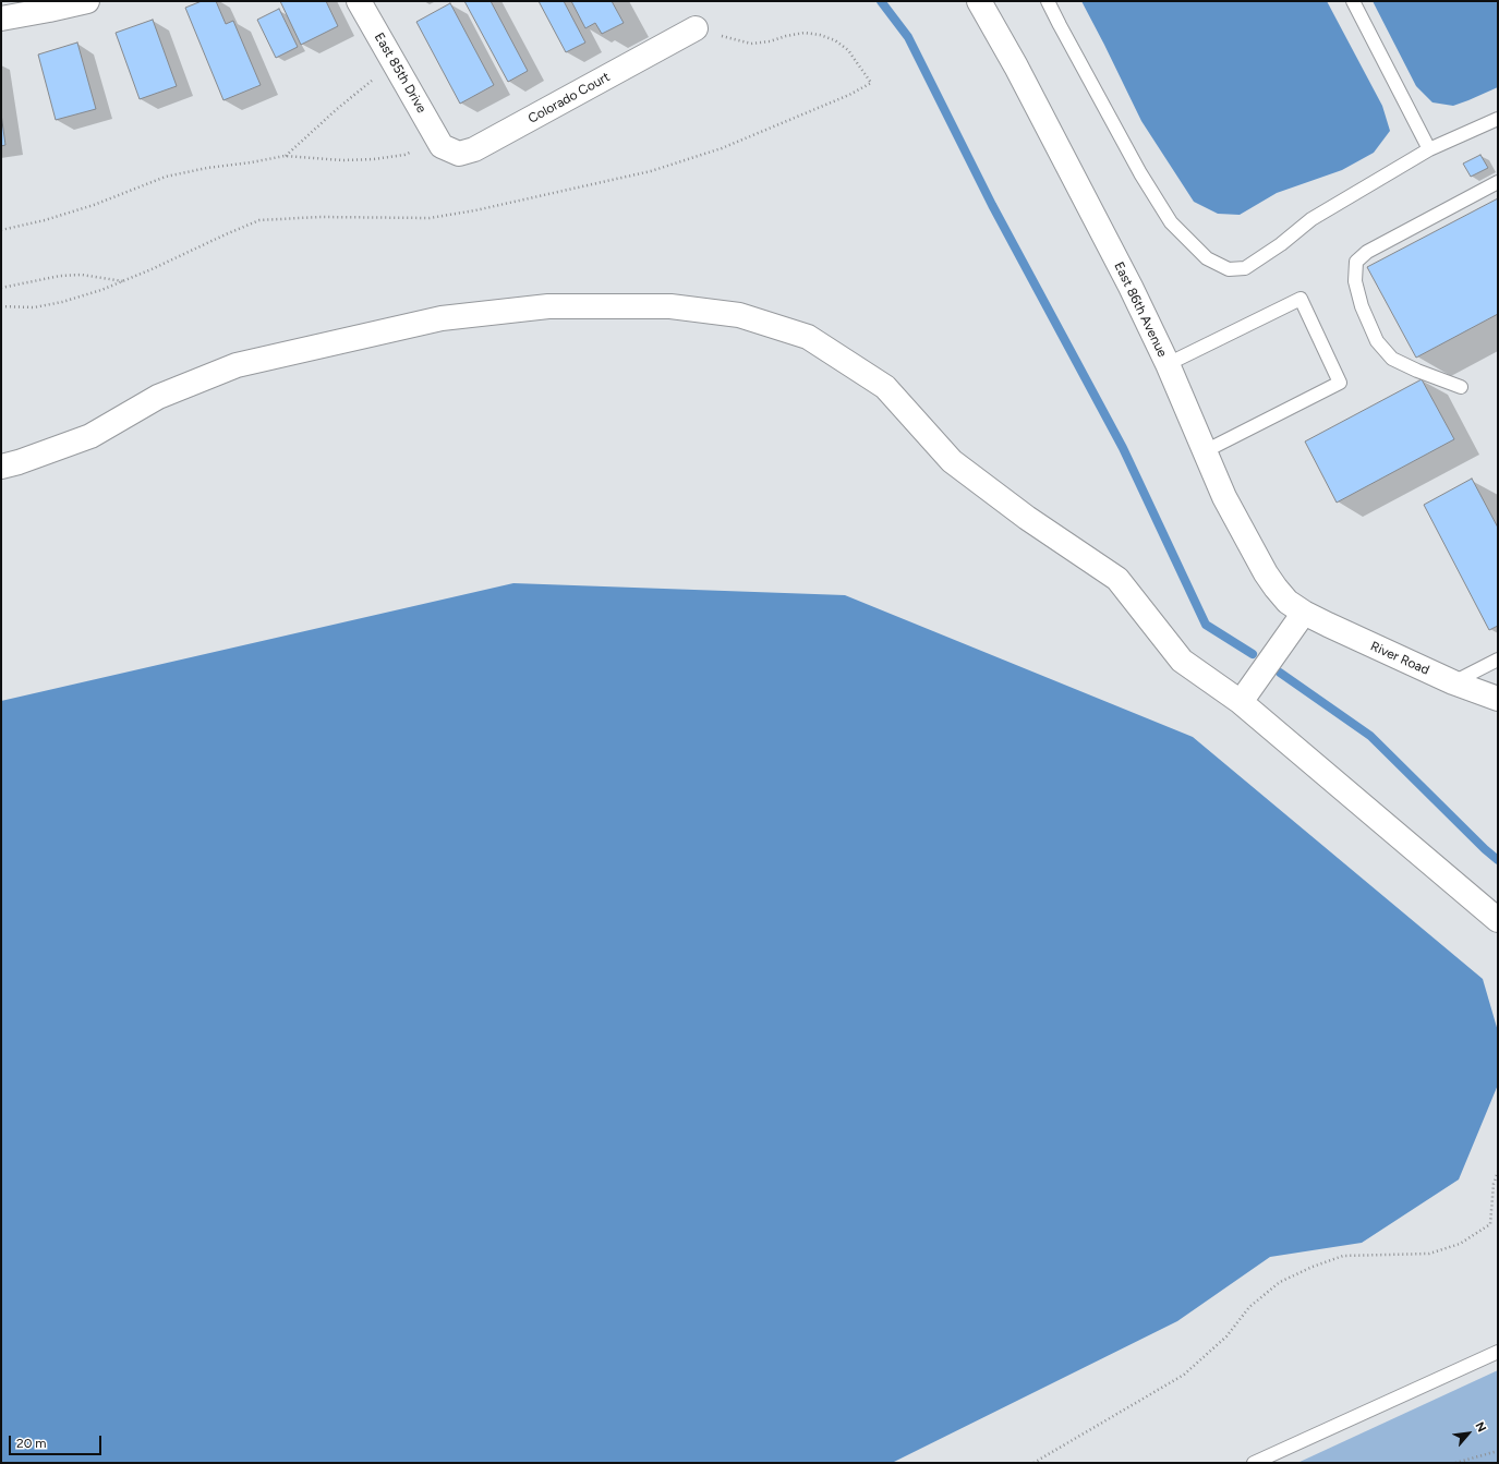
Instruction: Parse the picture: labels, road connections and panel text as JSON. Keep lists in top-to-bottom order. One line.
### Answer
{"streets":{"street":["East 85th Drive","Colorado Court","East 86th Avenue","River Road"]},"crossings":[["East 85th Drive","Colorado Court"],["East 86th Avenue","River Road"]],"scale_bar":"20 m","north":"top right"}
